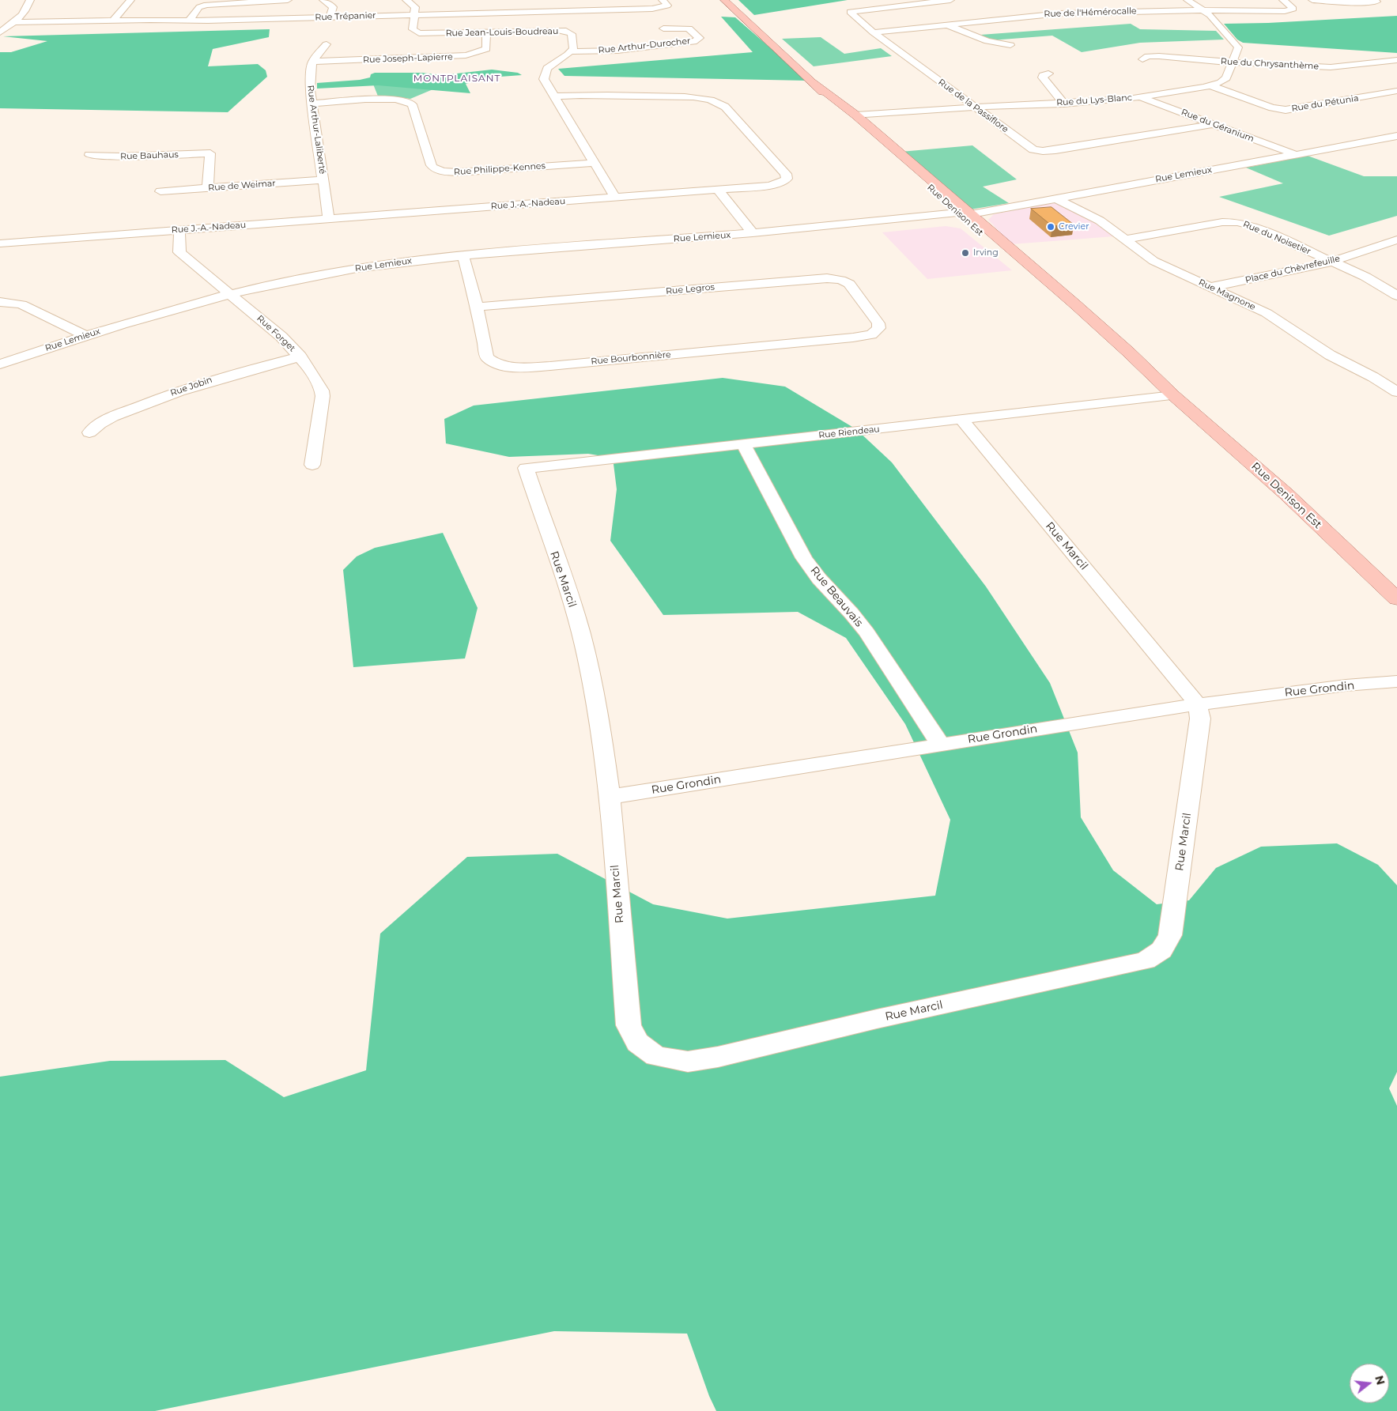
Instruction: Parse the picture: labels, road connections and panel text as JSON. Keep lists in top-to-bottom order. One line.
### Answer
{"streets":{"main road":["Rue Denison Est"],"street":["Rue de l'Hémérocalle","Rue Trépanier","Rue Jean-Louis-Boudreau","Rue Arthur-Durocher","Rue Joseph-Lapierre","Rue du Chrysanthème","Rue du Lys-Blanc","Rue du Pétunia","Rue de la Passiflore","Rue du Géranium","Rue Arthur-Laliberté","Rue Bauhaus","Rue Philippe-Kennes","Rue Lemieux","Rue de Weimar","Rue J.-A.-Nadeau","Rue du Noisetier","Place du Chèvrefeuille","Rue Legros","Rue Magnone","Rue Forget","Rue Bourbonnière","Rue Jobin","Rue Riendeau","Rue Marcil","Rue Beauvais","Rue Grondin"]},"crossings":[["Rue de l'Hémérocalle","Rue du Lys-Blanc"],["Rue de l'Hémérocalle","Rue de la Passiflore"],["Rue Trépanier","Rue Jean-Louis-Boudreau"],["Rue Jean-Louis-Boudreau","Rue Arthur-Durocher"],["Rue Jean-Louis-Boudreau","Rue Joseph-Lapierre"],["Rue Joseph-Lapierre","Rue Arthur-Laliberté"],["Rue du Chrysanthème","Rue du Lys-Blanc"],["Rue du Lys-Blanc","Rue du Pétunia"],["Rue du Lys-Blanc","Rue de la Passiflore"],["Rue du Lys-Blanc","Rue du Géranium"],["Rue du Lys-Blanc","Rue Denison Est"],["Rue de la Passiflore","Rue du Géranium"],["Rue du Géranium","Rue Lemieux"],["Rue Arthur-Laliberté","Rue Philippe-Kennes"],["Rue Arthur-Laliberté","Rue de Weimar"],["Rue Arthur-Laliberté","Rue J.-A.-Nadeau"],["Rue Bauhaus","Rue de Weimar"],["Rue Lemieux","Rue Denison Est"],["Rue Lemieux","Rue Magnone"],["Rue Lemieux","Rue Forget"],["Rue Lemieux","Rue Bourbonnière"],["Rue J.-A.-Nadeau","Rue Forget"],["Rue Denison Est","Rue Riendeau"],["Rue du Noisetier","Place du Chèvrefeuille"],["Rue du Noisetier","Rue Magnone"],["Place du Chèvrefeuille","Rue Magnone"],["Rue Legros","Rue Bourbonnière"],["Rue Forget","Rue Jobin"],["Rue Riendeau","Rue Marcil"],["Rue Riendeau","Rue Beauvais"],["Rue Marcil","Rue Grondin"],["Rue Beauvais","Rue Grondin"]],"districts":["MONTPLAISANT"],"places":["Crevier","Irving"],"north":"right"}
